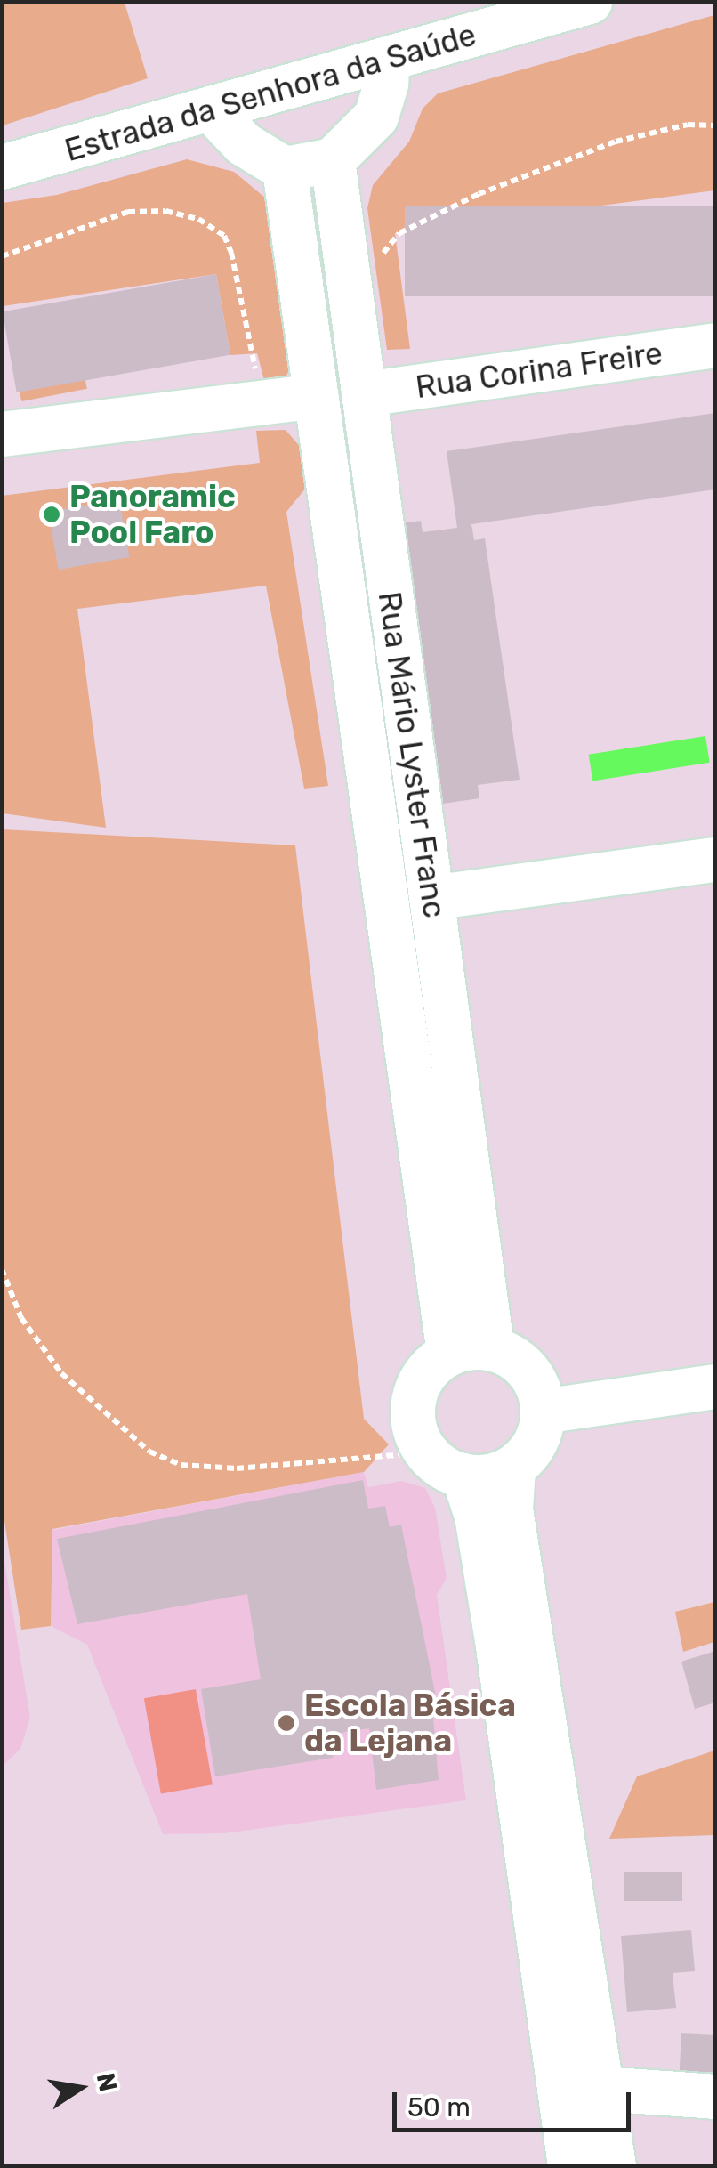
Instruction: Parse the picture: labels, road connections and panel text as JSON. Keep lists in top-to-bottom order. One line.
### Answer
{"streets":{"street":["Estrada da Senhora da Saúde","Rua Corina Freire","Rua Mário Lyster Franc"]},"crossings":[["Rua Corina Freire","Rua Mário Lyster Franc"]],"places":["Panoramic Pool Faro","Escola Básica da Lejana"],"scale_bar":"50 m","north":"right"}
